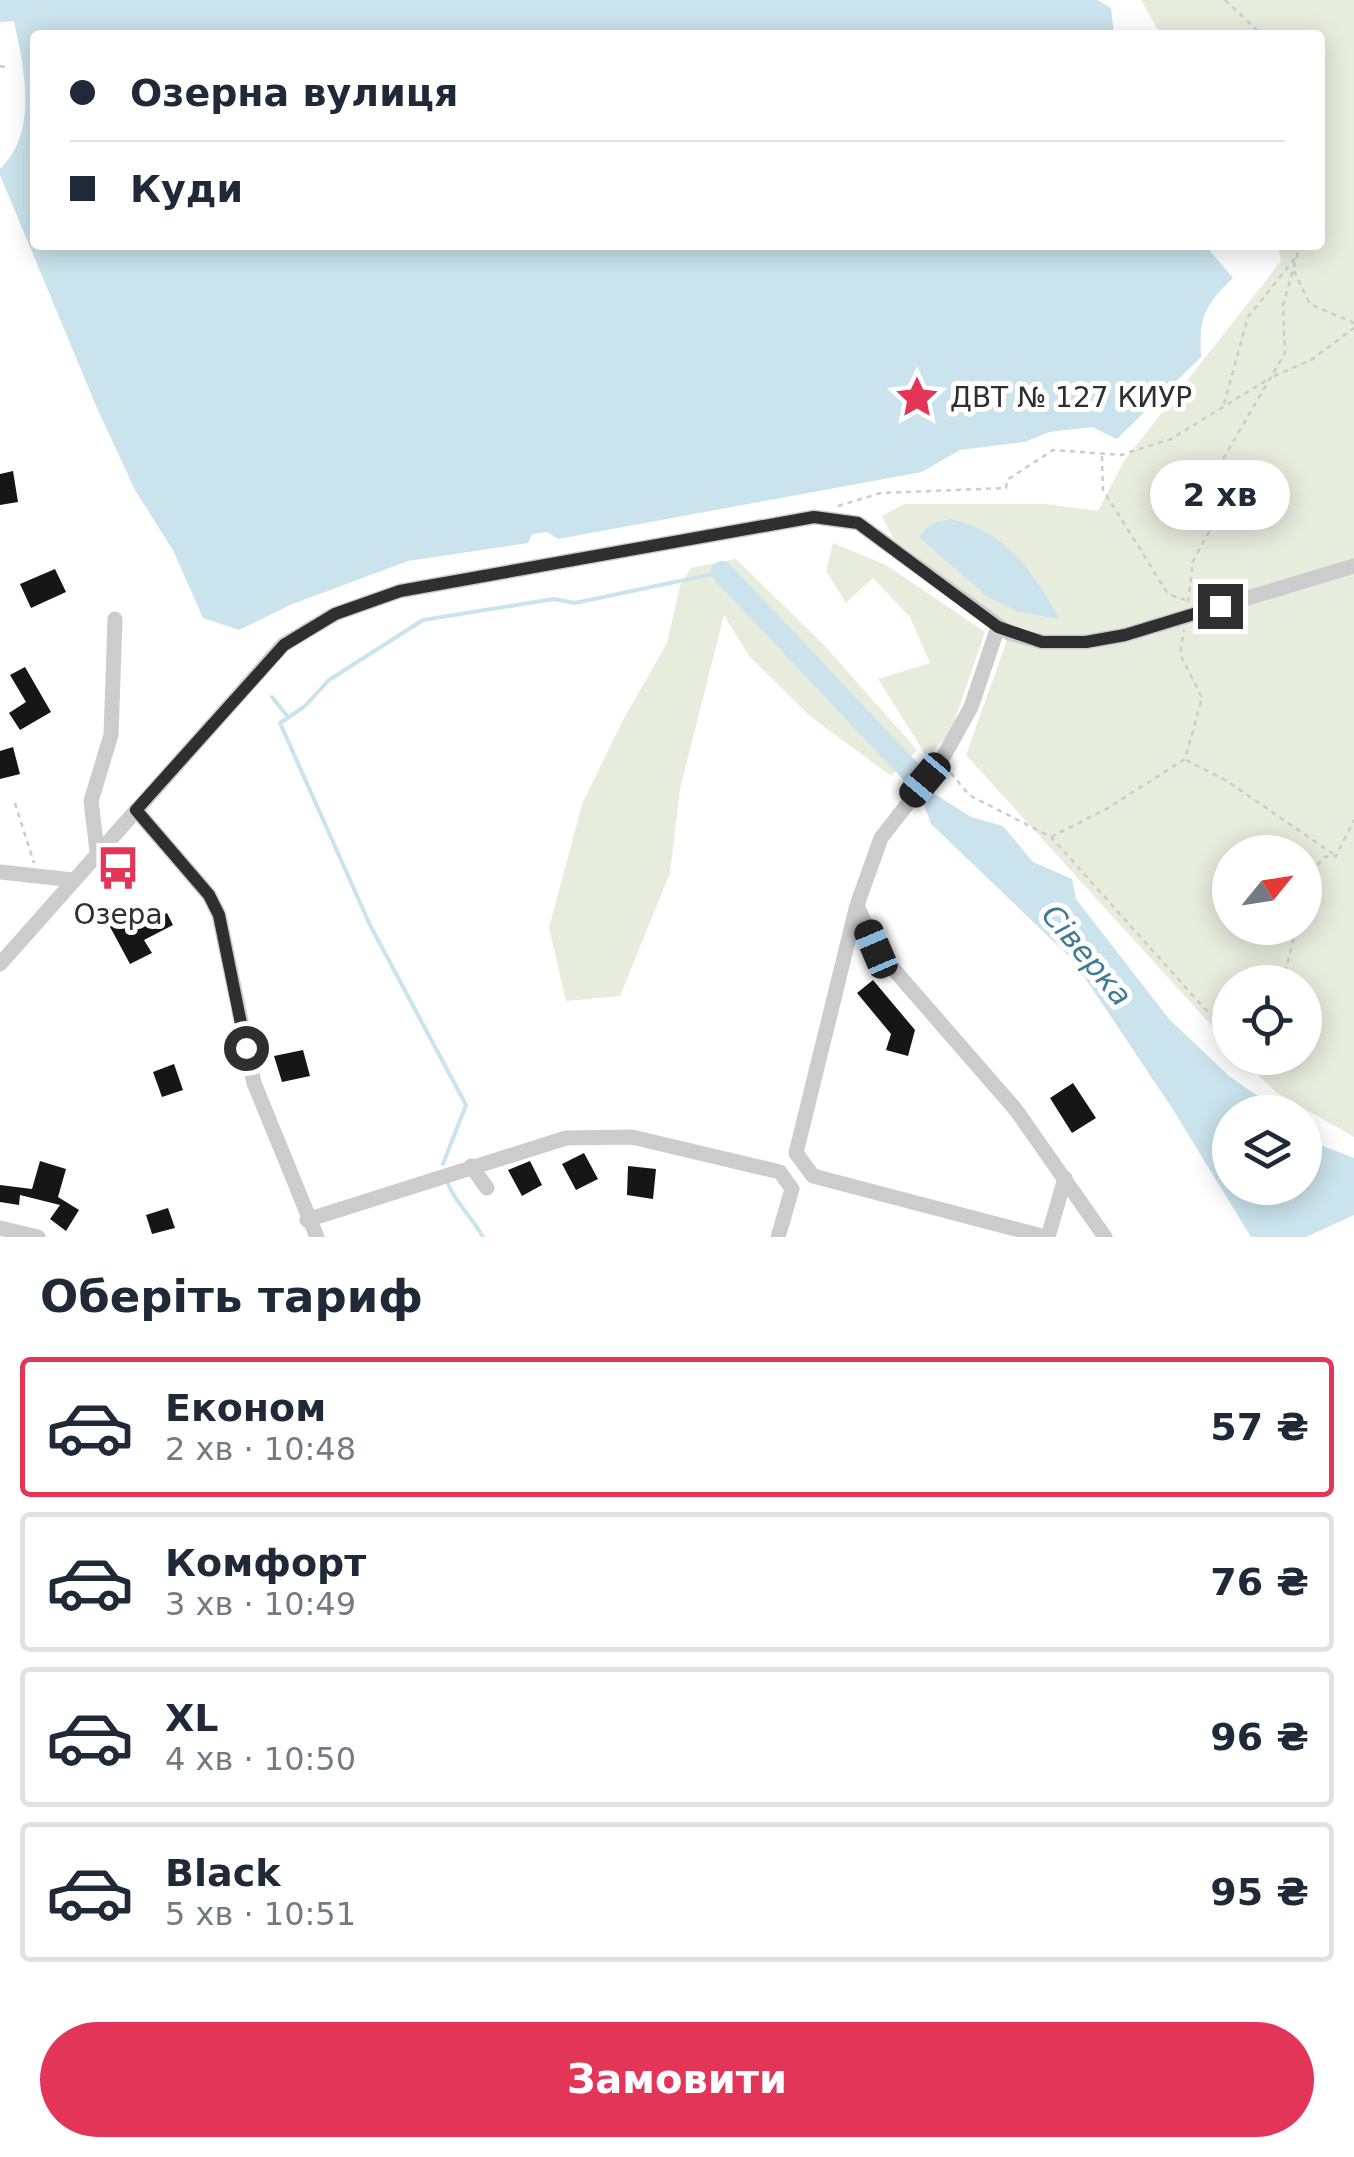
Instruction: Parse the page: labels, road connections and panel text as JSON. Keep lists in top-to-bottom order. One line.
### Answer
{"water":["Сіверка"],"places":{"place":["ДВТ № 127 КИУР"],"bus stop":["Озера"]},"north":"top right","page":{"banner":["Озерна вулиця","Куди"],"bubble":"2 хв","heading":"Оберіть тариф","list":[{"name":"Економ","note":"2 хв · 10:48","value":"57 ₴"},{"name":"Комфорт","note":"3 хв · 10:49","value":"76 ₴"},{"name":"XL","note":"4 хв · 10:50","value":"96 ₴"},{"name":"Black","note":"5 хв · 10:51","value":"95 ₴"}],"buttons":"Замовити"}}
